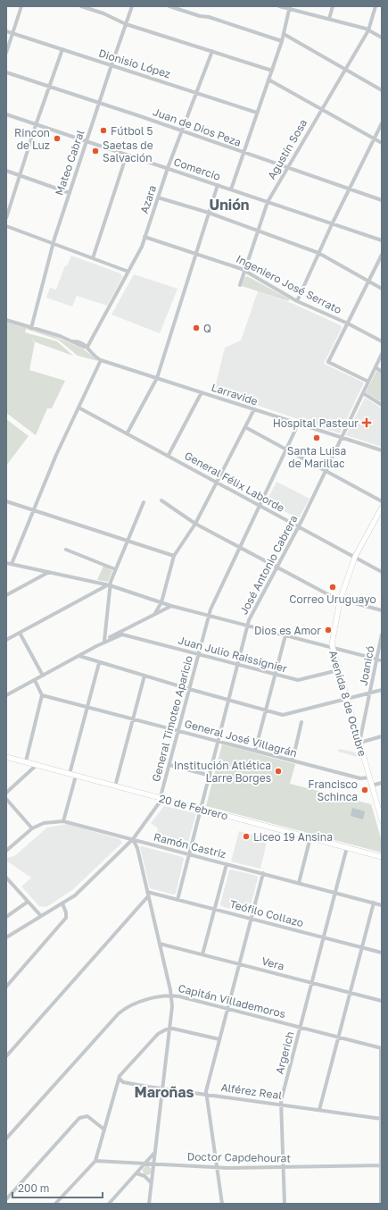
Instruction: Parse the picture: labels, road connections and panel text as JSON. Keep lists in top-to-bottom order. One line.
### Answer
{"streets":{"main road":["Avenida 8 de Octubre","20 de Febrero"],"street":["Dionisio López","Juan de Dios Peza","Agustín Sosa","Mateo Cabral","Comercio","Azara","Ingeniero José Serrato","Larravide","General Félix Laborde","José Antonio Cabrera","Juan Julio Raissignier","Joanicó","General Timoteo Aparicio","General José Villagrán","Ramón Castriz","Teófilo Collazo","Vera","Capitán Villademoros","Argerich","Alférez Real","Doctor Capdehourat"]},"crossings":[["Dionisio López","Mateo Cabral"],["Dionisio López","Azara"],["Juan de Dios Peza","Agustín Sosa"],["Juan de Dios Peza","Mateo Cabral"],["Juan de Dios Peza","Azara"],["Agustín Sosa","Comercio"],["Agustín Sosa","Ingeniero José Serrato"],["Mateo Cabral","Comercio"],["Mateo Cabral","Larravide"],["Comercio","Azara"],["Azara","Ingeniero José Serrato"],["Azara","Larravide"],["Larravide","José Antonio Cabrera"],["Larravide","General Timoteo Aparicio"],["General Félix Laborde","José Antonio Cabrera"],["General Félix Laborde","Avenida 8 de Octubre"],["General Félix Laborde","General Timoteo Aparicio"],["José Antonio Cabrera","Juan Julio Raissignier"],["José Antonio Cabrera","General José Villagrán"],["José Antonio Cabrera","20 de Febrero"],["José Antonio Cabrera","Ramón Castriz"],["José Antonio Cabrera","Teófilo Collazo"],["Juan Julio Raissignier","Avenida 8 de Octubre"],["Juan Julio Raissignier","General Timoteo Aparicio"],["Joanicó","Avenida 8 de Octubre"],["Avenida 8 de Octubre","General José Villagrán"],["General Timoteo Aparicio","General José Villagrán"],["General Timoteo Aparicio","20 de Febrero"],["General Timoteo Aparicio","Ramón Castriz"],["20 de Febrero","Argerich"],["Ramón Castriz","Argerich"],["Teófilo Collazo","Argerich"],["Vera","Argerich"],["Capitán Villademoros","Argerich"],["Argerich","Alférez Real"],["Argerich","Doctor Capdehourat"]],"districts":["Unión","Maroñas"],"places":{"other":["Fútbol 5","Rincon de Luz","Saetas de Salvación","Q","Santa Luisa de Marillac","Correo Uruguayo","Dios es Amor","Institución Atlética Larre Borges","Francisco Schinca","Liceo 19 Ansina"],"health":["Hospital Pasteur"]},"scale_bar":"200 m"}
